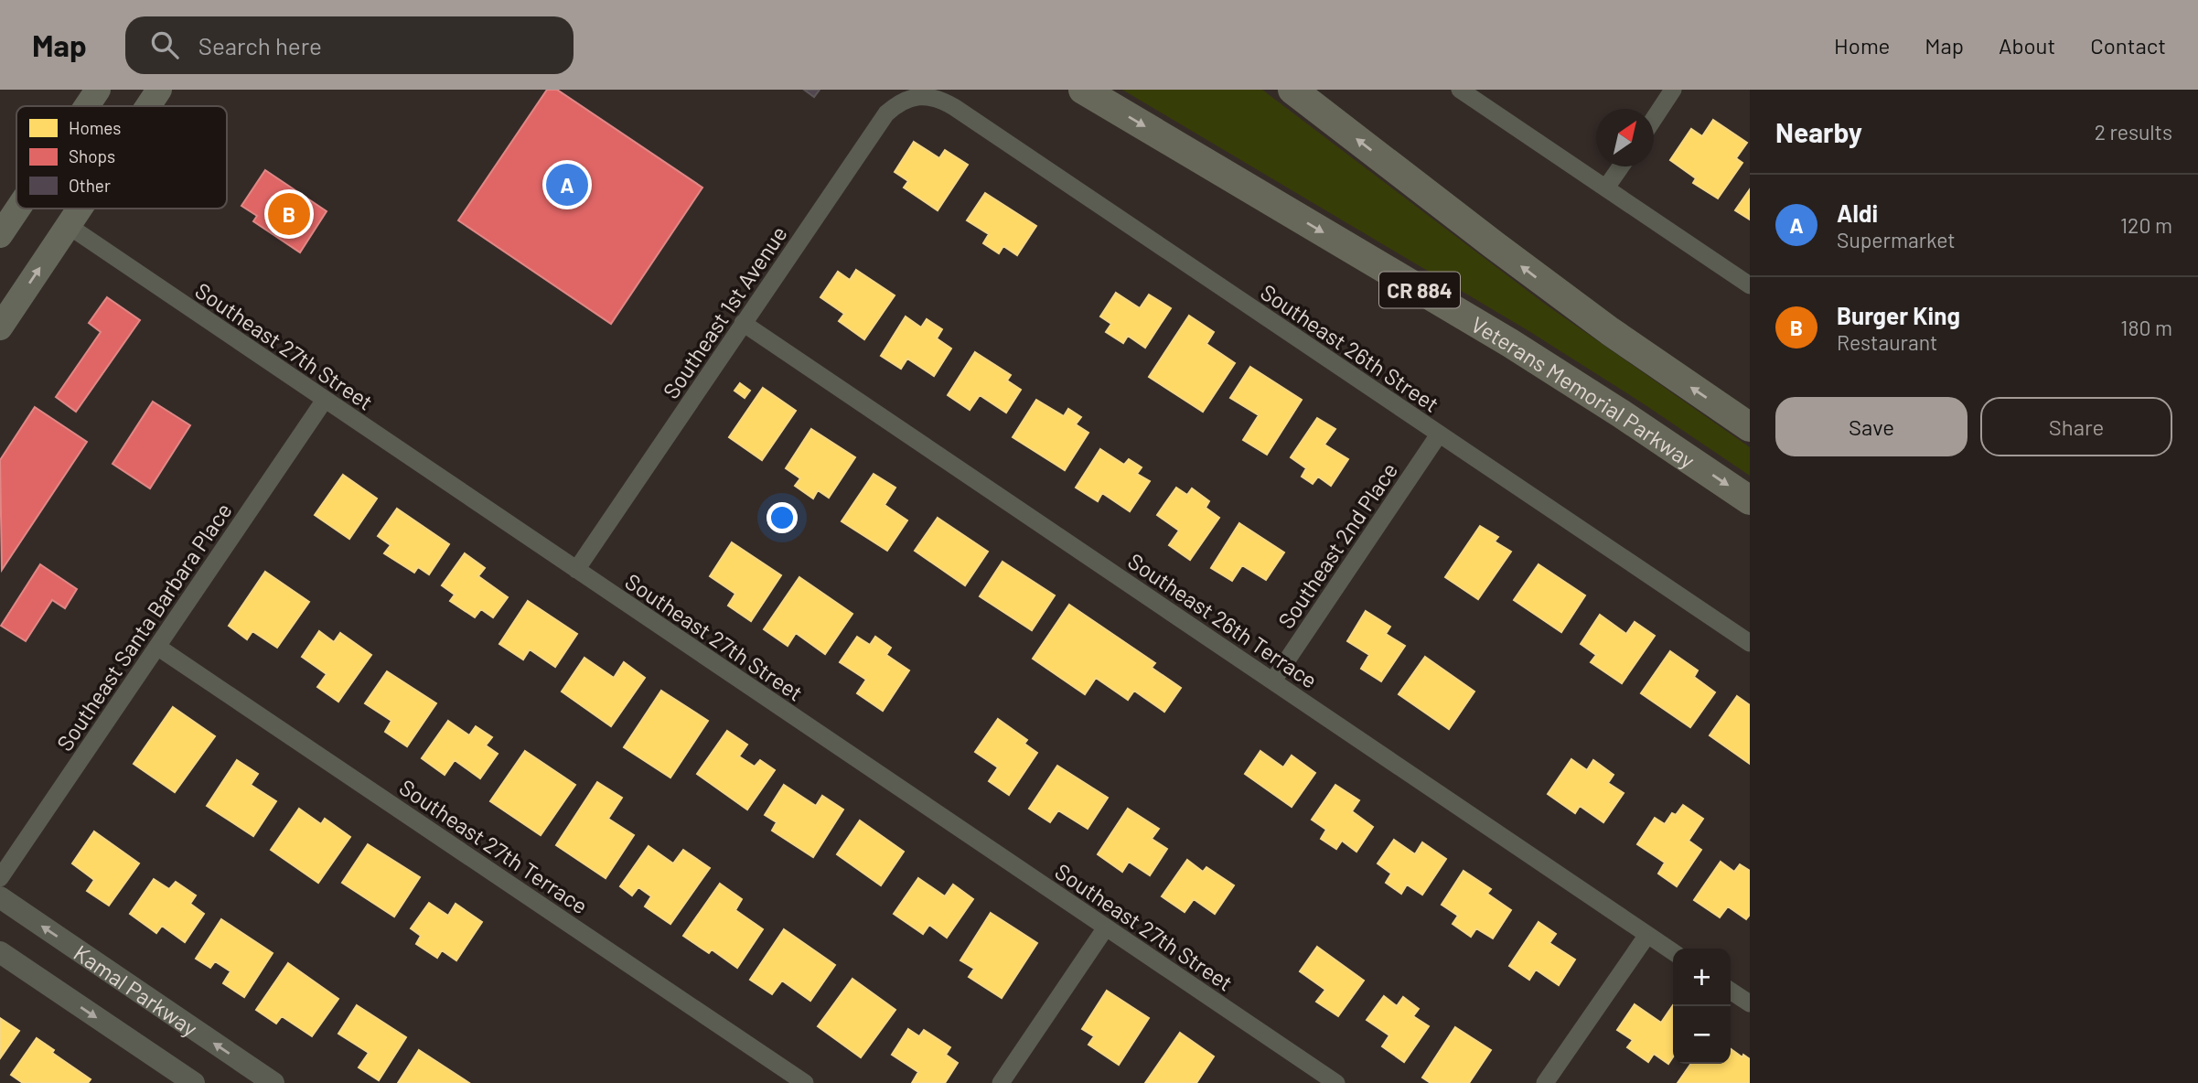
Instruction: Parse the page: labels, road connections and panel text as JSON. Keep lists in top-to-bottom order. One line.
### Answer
{"streets":{"highway":["CR 884","Veterans Memorial Parkway"],"street":["Southeast 1st Avenue","Southeast 27th Street","Southeast 26th Street","Southeast 2nd Place","Southeast 26th Terrace","Southeast Santa Barbara Place","Southeast 27th Terrace","Kamal Parkway"]},"crossings":[["Southeast 1st Avenue","Southeast 27th Street"],["Southeast 1st Avenue","Southeast 26th Street"],["Southeast 1st Avenue","Southeast 26th Terrace"],["Southeast 27th Street","Southeast Santa Barbara Place"],["Southeast 26th Street","Southeast 2nd Place"],["Southeast 2nd Place","Southeast 26th Terrace"],["Southeast Santa Barbara Place","Southeast 27th Terrace"]],"legend":["Homes","Shops","Other"],"north":"top right","page":{"header":"Map","search":"Search here","nav":["Home","Map","About","Contact"],"heading":["Nearby","2 results"],"pins":["A","B"],"list":[{"mark":"A","name":"Aldi","note":"Supermarket","value":"120 m"},{"mark":"B","name":"Burger King","note":"Restaurant","value":"180 m"}],"buttons":["Save","Share"],"map_buttons":["+","−"]}}
